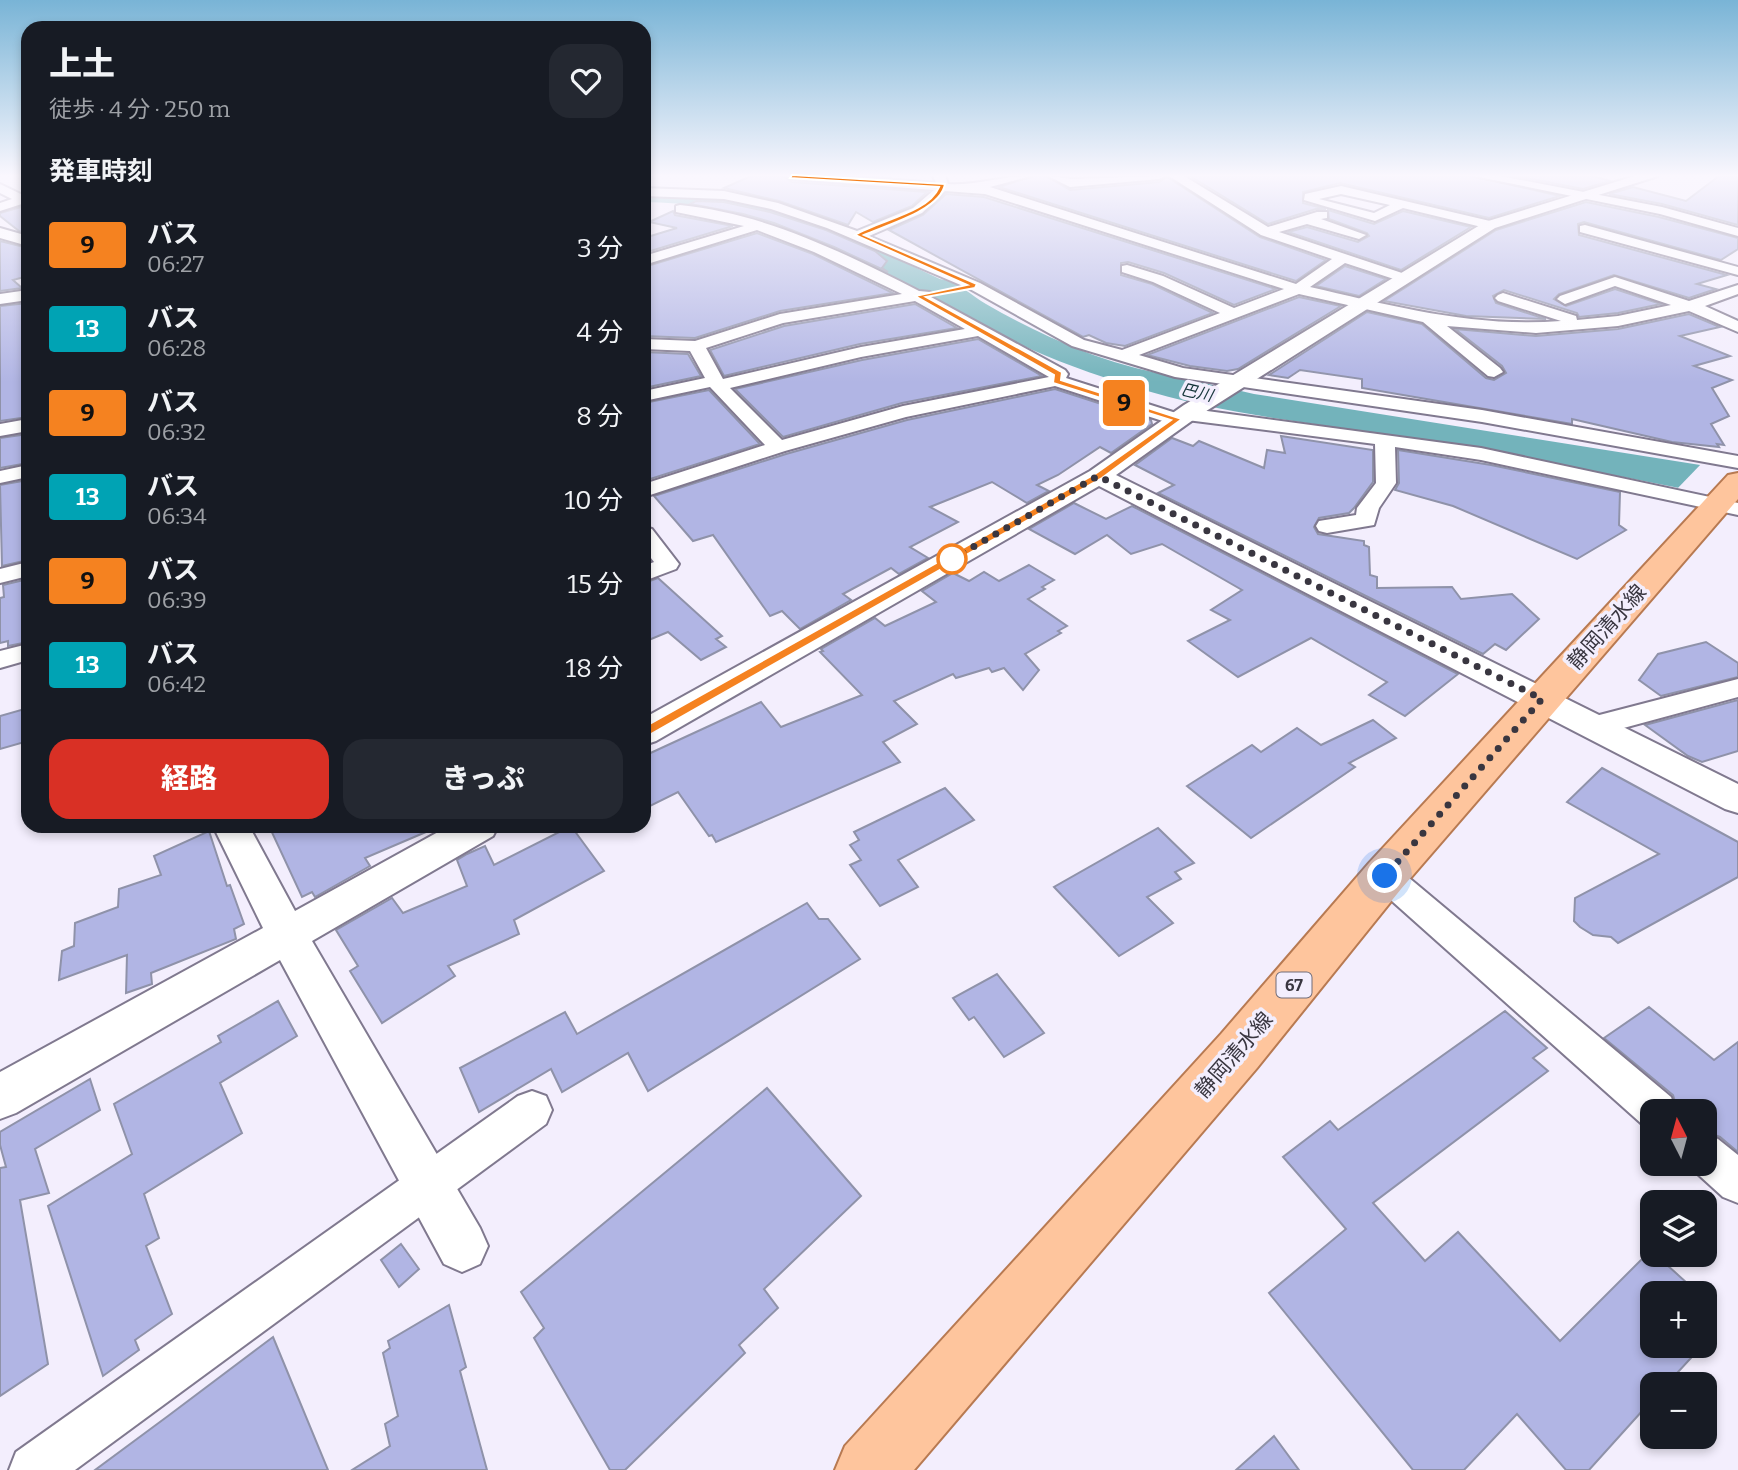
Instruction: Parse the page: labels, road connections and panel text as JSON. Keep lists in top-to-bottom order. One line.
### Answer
{"streets":{"main road":["静岡清水線","67"]},"water":["巴川"],"lines":["bus line 9"],"north":"top","page":{"on_map":"9","heading":[["上土","徒歩 · 4 分 · 250 m"],"発車時刻"],"list":[{"mark":"9","name":"バス","note":"06:27","value":"3 分"},{"mark":"13","name":"バス","note":"06:28","value":"4 分"},{"mark":"9","name":"バス","note":"06:32","value":"8 分"},{"mark":"13","name":"バス","note":"06:34","value":"10 分"},{"mark":"9","name":"バス","note":"06:39","value":"15 分"},{"mark":"13","name":"バス","note":"06:42","value":"18 分"}],"buttons":["経路","きっぷ"],"map_buttons":["+","−"]}}
